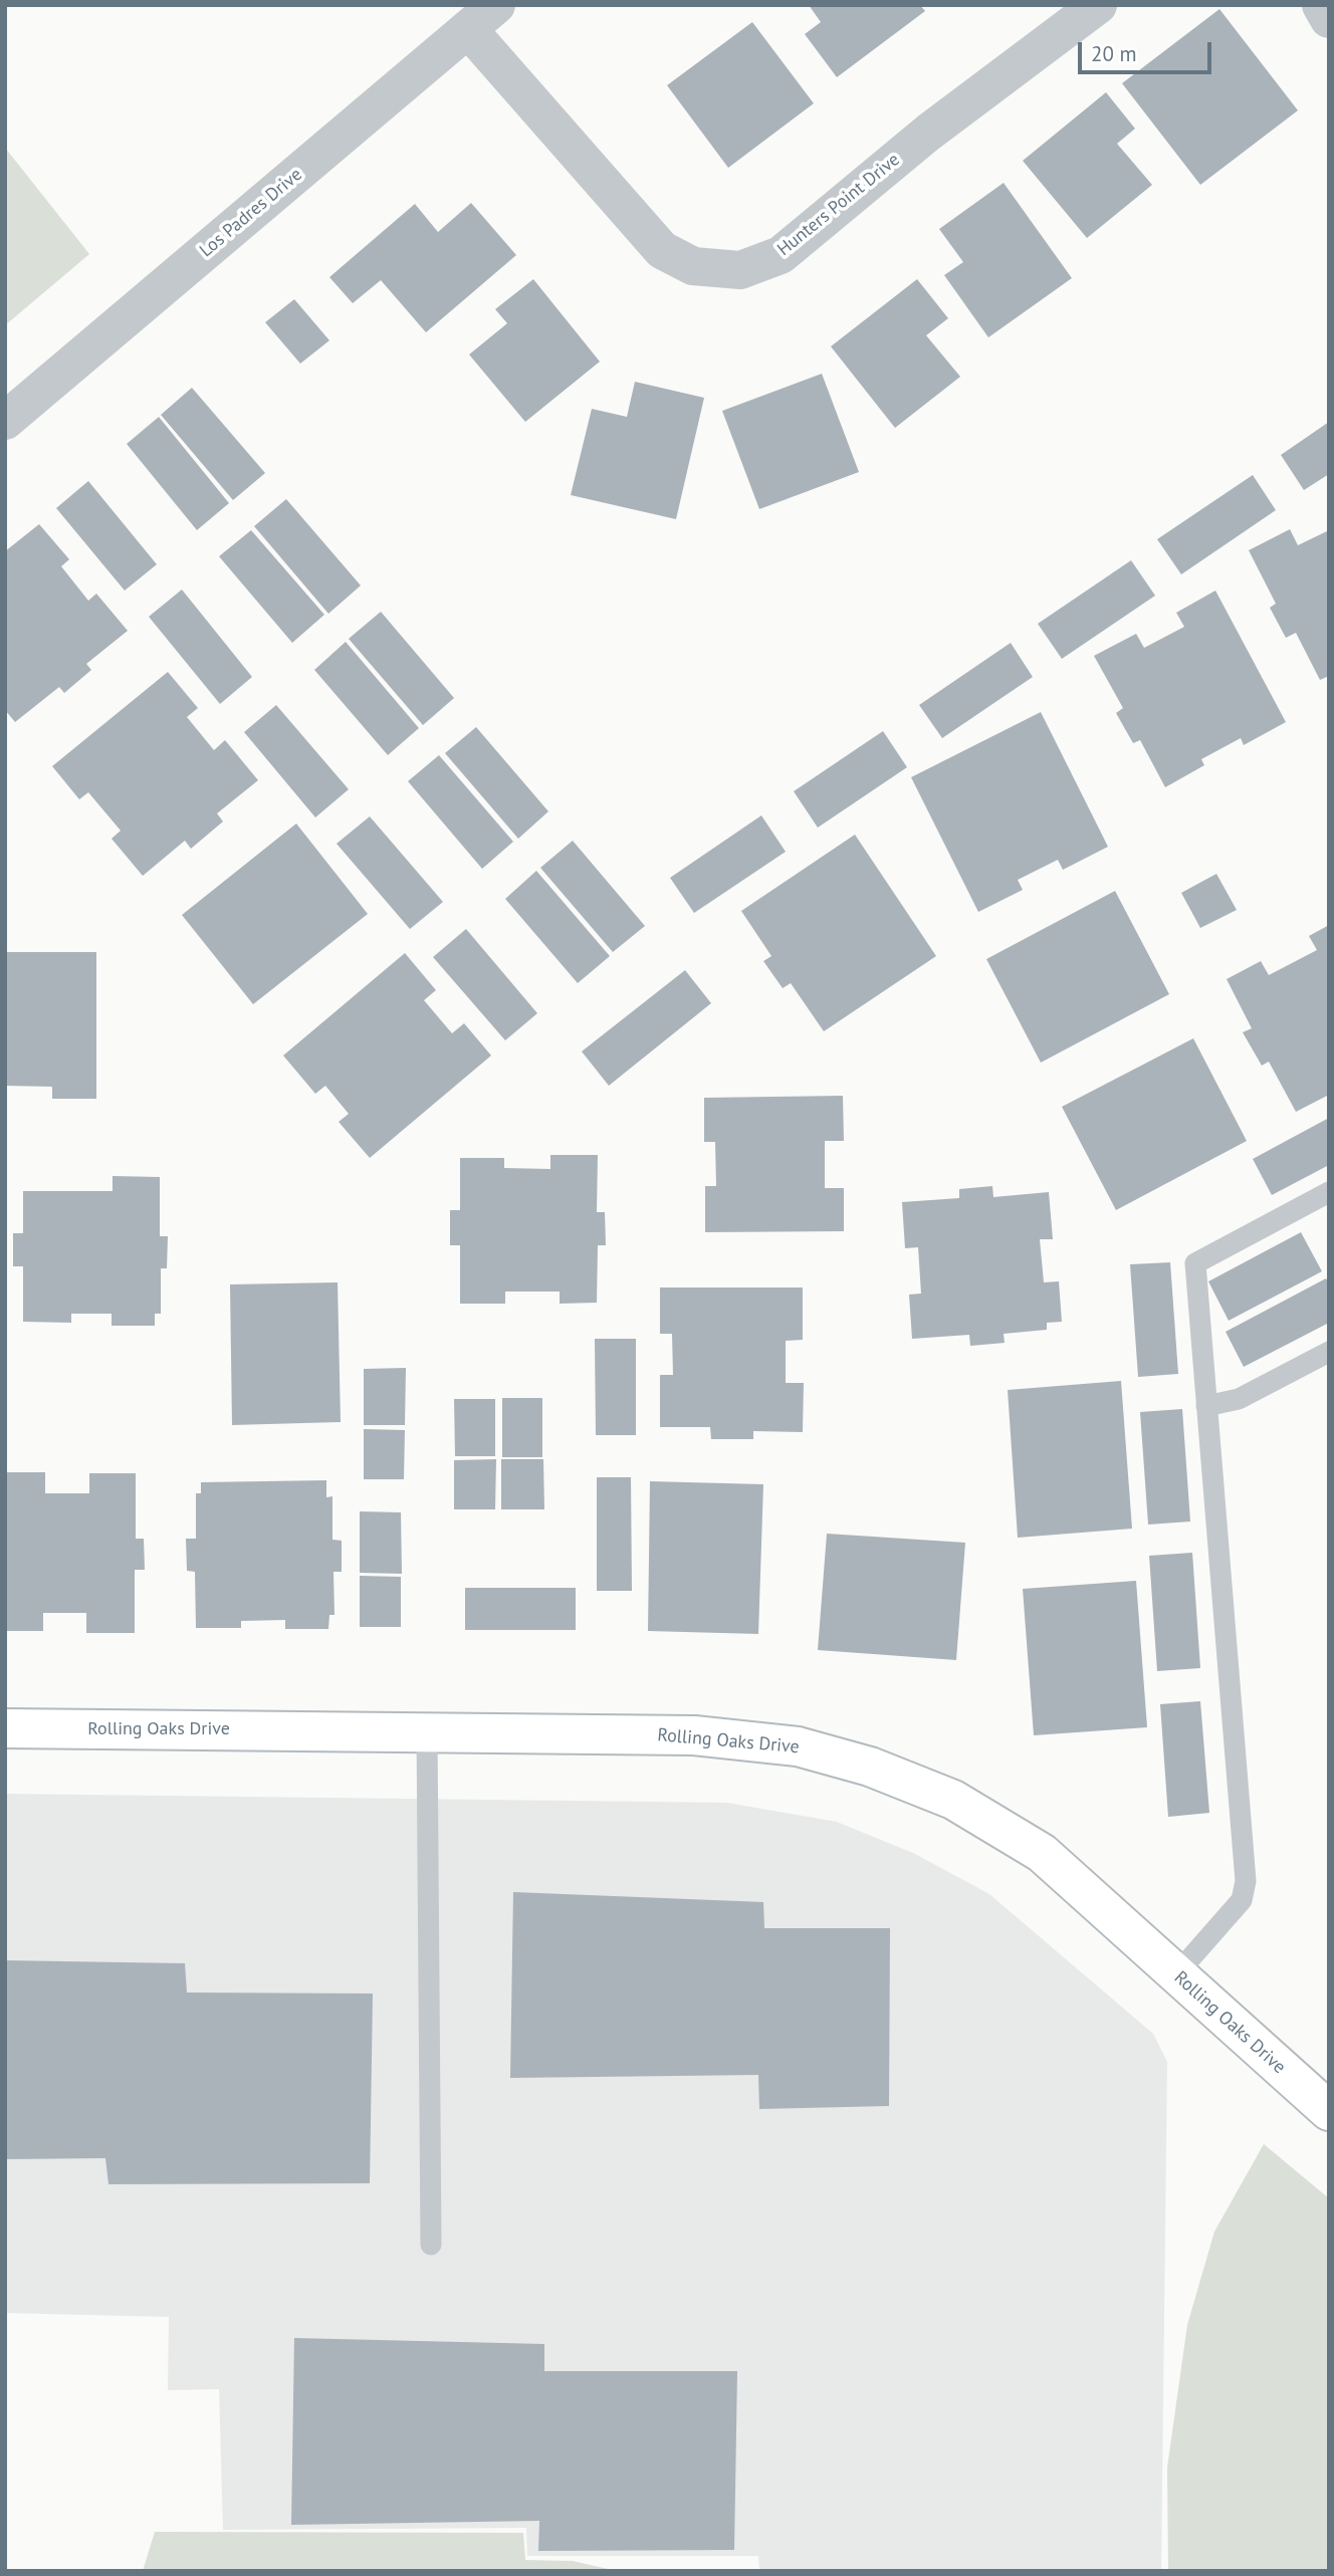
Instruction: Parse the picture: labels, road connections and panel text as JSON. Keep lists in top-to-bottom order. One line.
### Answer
{"streets":{"street":["Hunters Point Drive","Los Padres Drive","Rolling Oaks Drive"]},"crossings":[["Hunters Point Drive","Los Padres Drive"]],"scale_bar":"20 m"}
